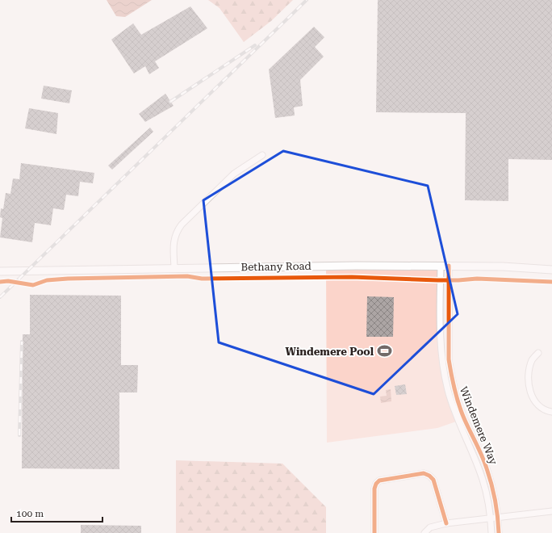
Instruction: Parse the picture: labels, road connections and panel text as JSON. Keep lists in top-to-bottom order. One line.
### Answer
{"streets":{"main road":["Bethany Road"],"street":["Windemere Way"]},"crossings":[["Bethany Road","Windemere Way"]],"places":{"sports":["Windemere Pool"]},"scale_bar":"100 m"}
